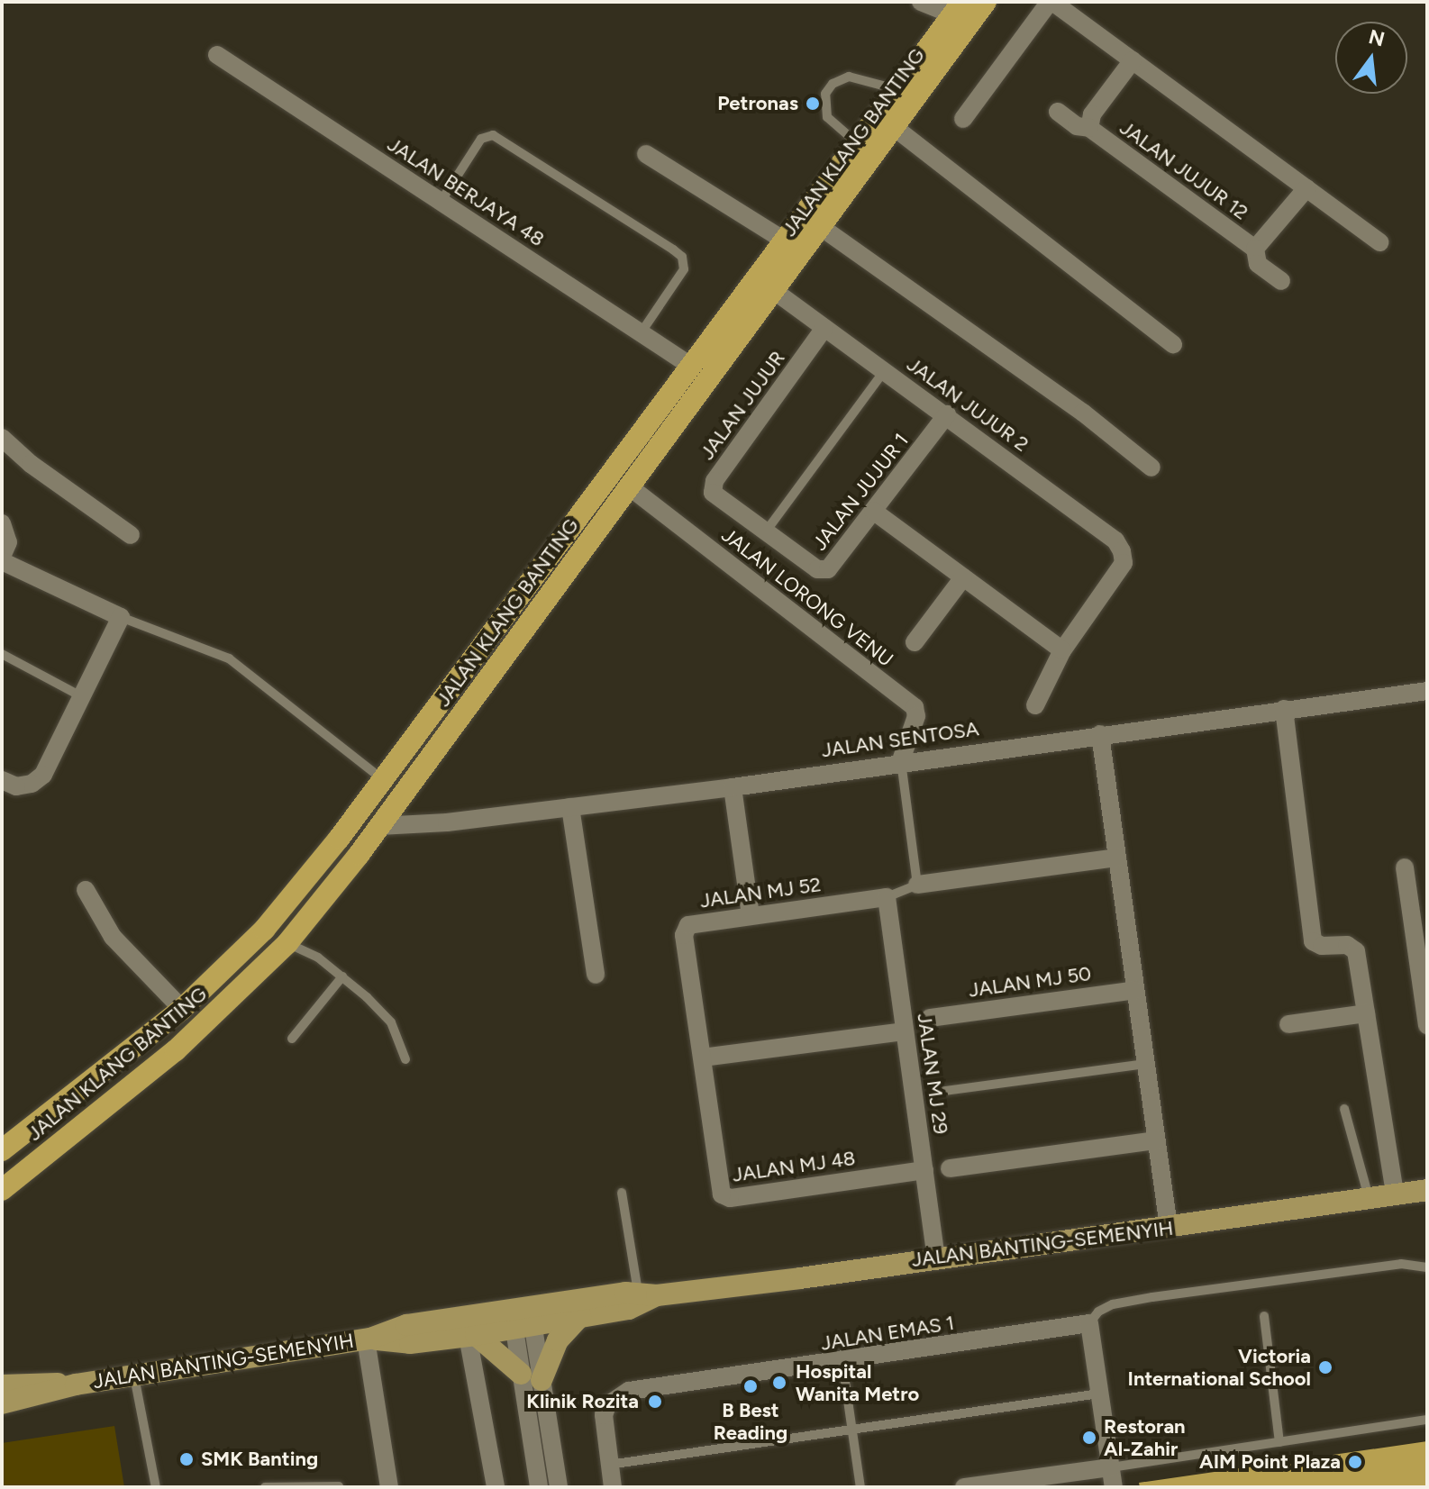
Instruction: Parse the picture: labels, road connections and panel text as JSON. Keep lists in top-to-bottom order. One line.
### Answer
{"streets":{"highway":["JALAN KLANG BANTING"],"main road":["JALAN BANTING-SEMENYIH"],"street":["JALAN JUJUR 12","JALAN BERJAYA 48","JALAN JUJUR 2","JALAN JUJUR","JALAN JUJUR 1","JALAN LORONG VENU","JALAN SENTOSA","JALAN MJ 52","JALAN MJ 50","JALAN MJ 29","JALAN MJ 48","JALAN EMAS 1"]},"crossings":[["JALAN KLANG BANTING","JALAN BERJAYA 48"],["JALAN KLANG BANTING","JALAN JUJUR 2"],["JALAN KLANG BANTING","JALAN LORONG VENU"],["JALAN KLANG BANTING","JALAN SENTOSA"],["JALAN JUJUR 2","JALAN JUJUR"],["JALAN JUJUR 2","JALAN JUJUR 1"],["JALAN JUJUR","JALAN JUJUR 1"],["JALAN LORONG VENU","JALAN SENTOSA"],["JALAN MJ 52","JALAN MJ 29"],["JALAN MJ 52","JALAN MJ 48"],["JALAN MJ 29","JALAN MJ 48"],["JALAN MJ 29","JALAN BANTING-SEMENYIH"]],"places":["Petronas","Victoria International School","Hospital Wanita Metro","B Best Reading","Klinik Rozita","Restoran Al-Zahir","SMK Banting","AIM Point Plaza"],"north":"top"}
